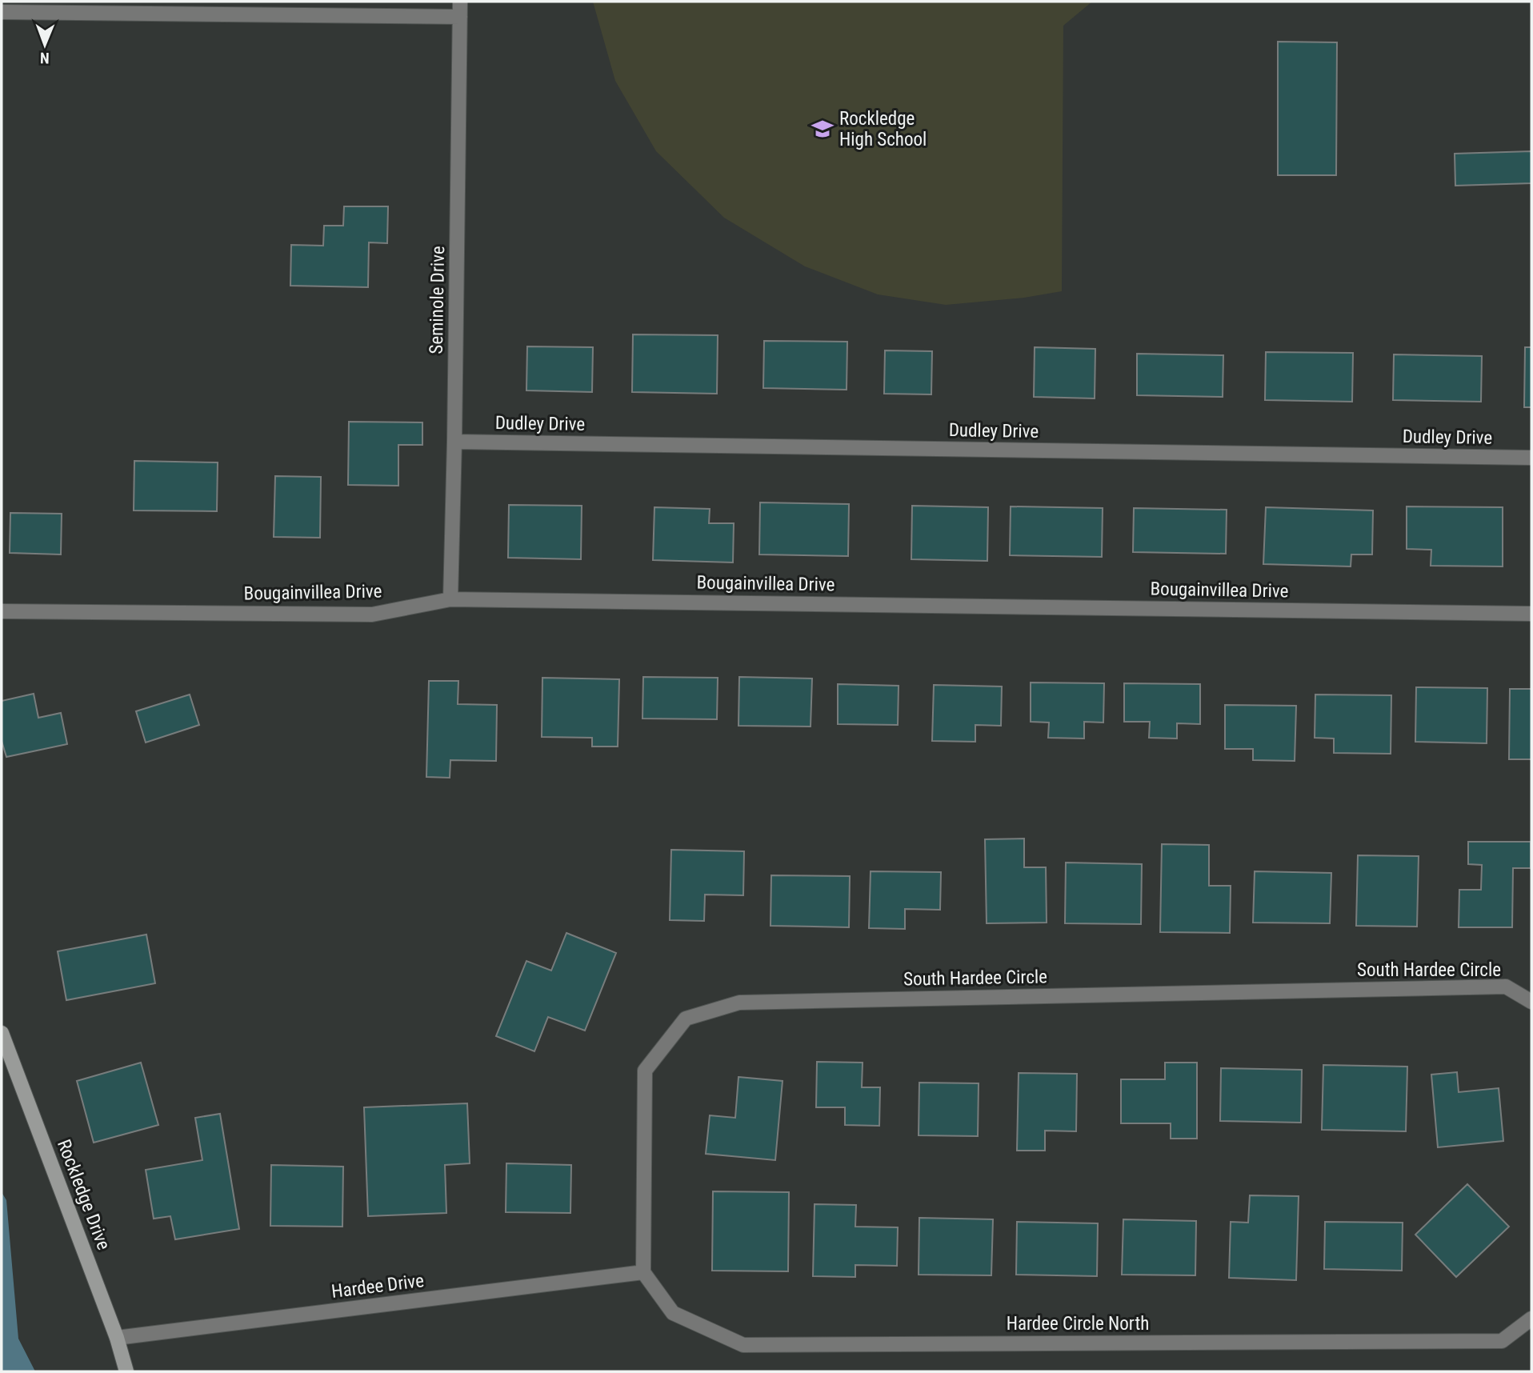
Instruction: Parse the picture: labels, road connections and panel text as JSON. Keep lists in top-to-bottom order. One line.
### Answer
{"streets":{"street":["Seminole Drive","Dudley Drive","Bougainvillea Drive","South Hardee Circle","Rockledge Drive","Hardee Drive","Hardee Circle North"]},"crossings":[["Seminole Drive","Dudley Drive"],["Seminole Drive","Bougainvillea Drive"],["South Hardee Circle","Hardee Drive"],["South Hardee Circle","Hardee Circle North"],["Rockledge Drive","Hardee Drive"],["Hardee Drive","Hardee Circle North"]],"places":{"school or university":["Rockledge High School"]},"north":"bottom"}
